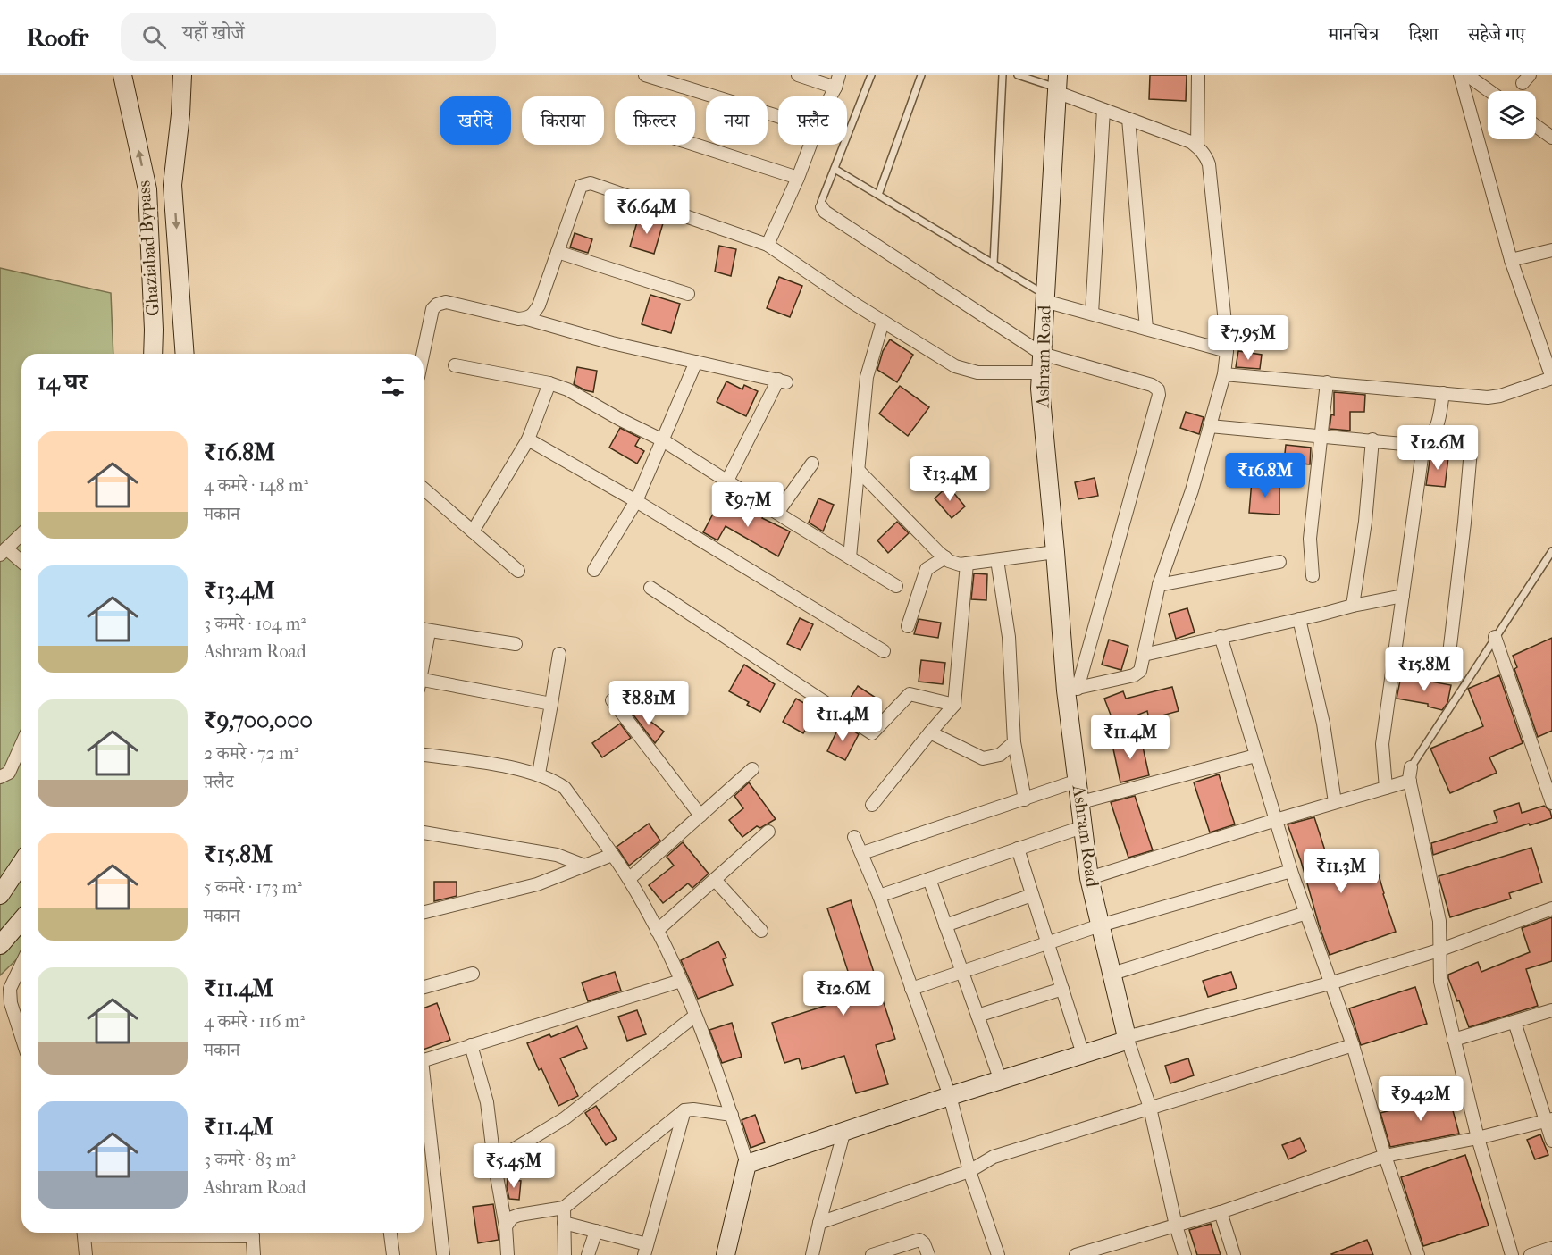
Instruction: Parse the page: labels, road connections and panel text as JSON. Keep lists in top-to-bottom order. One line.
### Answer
{"streets":{"street":["Ghaziabad Bypass","Ashram Road"]},"page":{"header":"Roofr","search":"यहाँ खोजें","nav":["मानचित्र","दिशा","सहेजे गए"],"chip":["खरीदें","किराया","फ़िल्टर","नया","फ़्लैट"],"price":["₹6.64M","₹7.95M","₹12.6M","₹16.8M","₹13.4M","₹9.7M","₹15.8M","₹8.81M","₹11.4M","₹11.4M","₹11.3M","₹12.6M","₹9.42M","₹5.45M"],"heading":"14 घर","list":[{"name":"₹16.8M","note":"4 कमरे · 148 m² · मकान"},{"name":"₹13.4M","note":"3 कमरे · 104 m² · Ashram Road"},{"name":"₹9,700,000","note":"2 कमरे · 72 m² · फ़्लैट"},{"name":"₹15.8M","note":"5 कमरे · 173 m² · मकान"},{"name":"₹11.4M","note":"4 कमरे · 116 m² · मकान"},{"name":"₹11.4M","note":"3 कमरे · 83 m² · Ashram Road"}]}}
